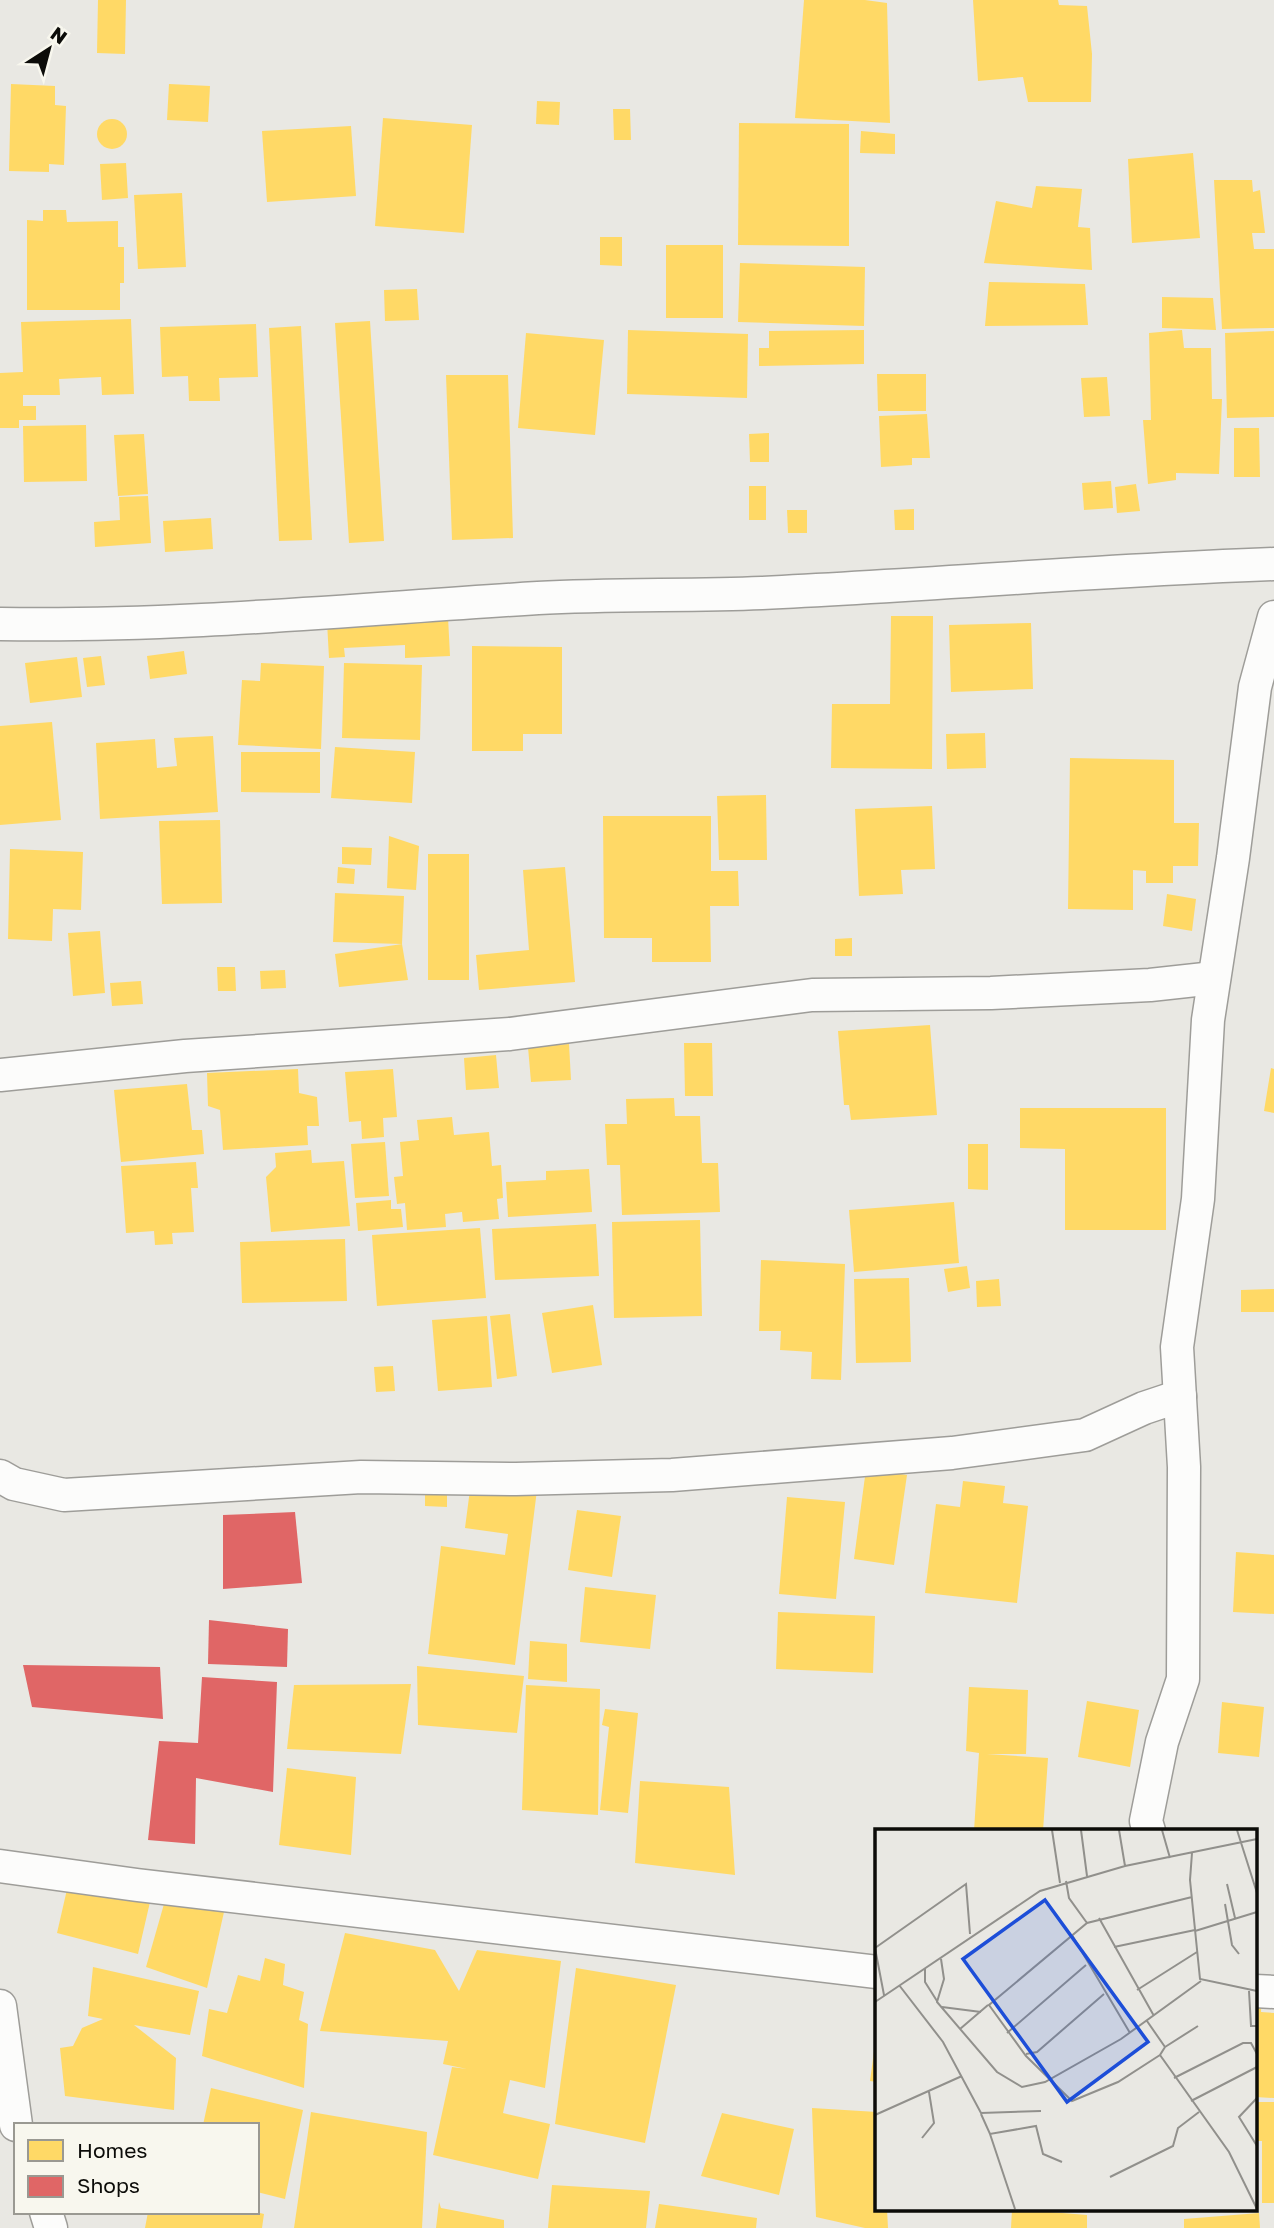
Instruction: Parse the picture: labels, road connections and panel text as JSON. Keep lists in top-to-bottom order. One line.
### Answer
{"legend":["Homes","Shops"],"north":"top right"}
